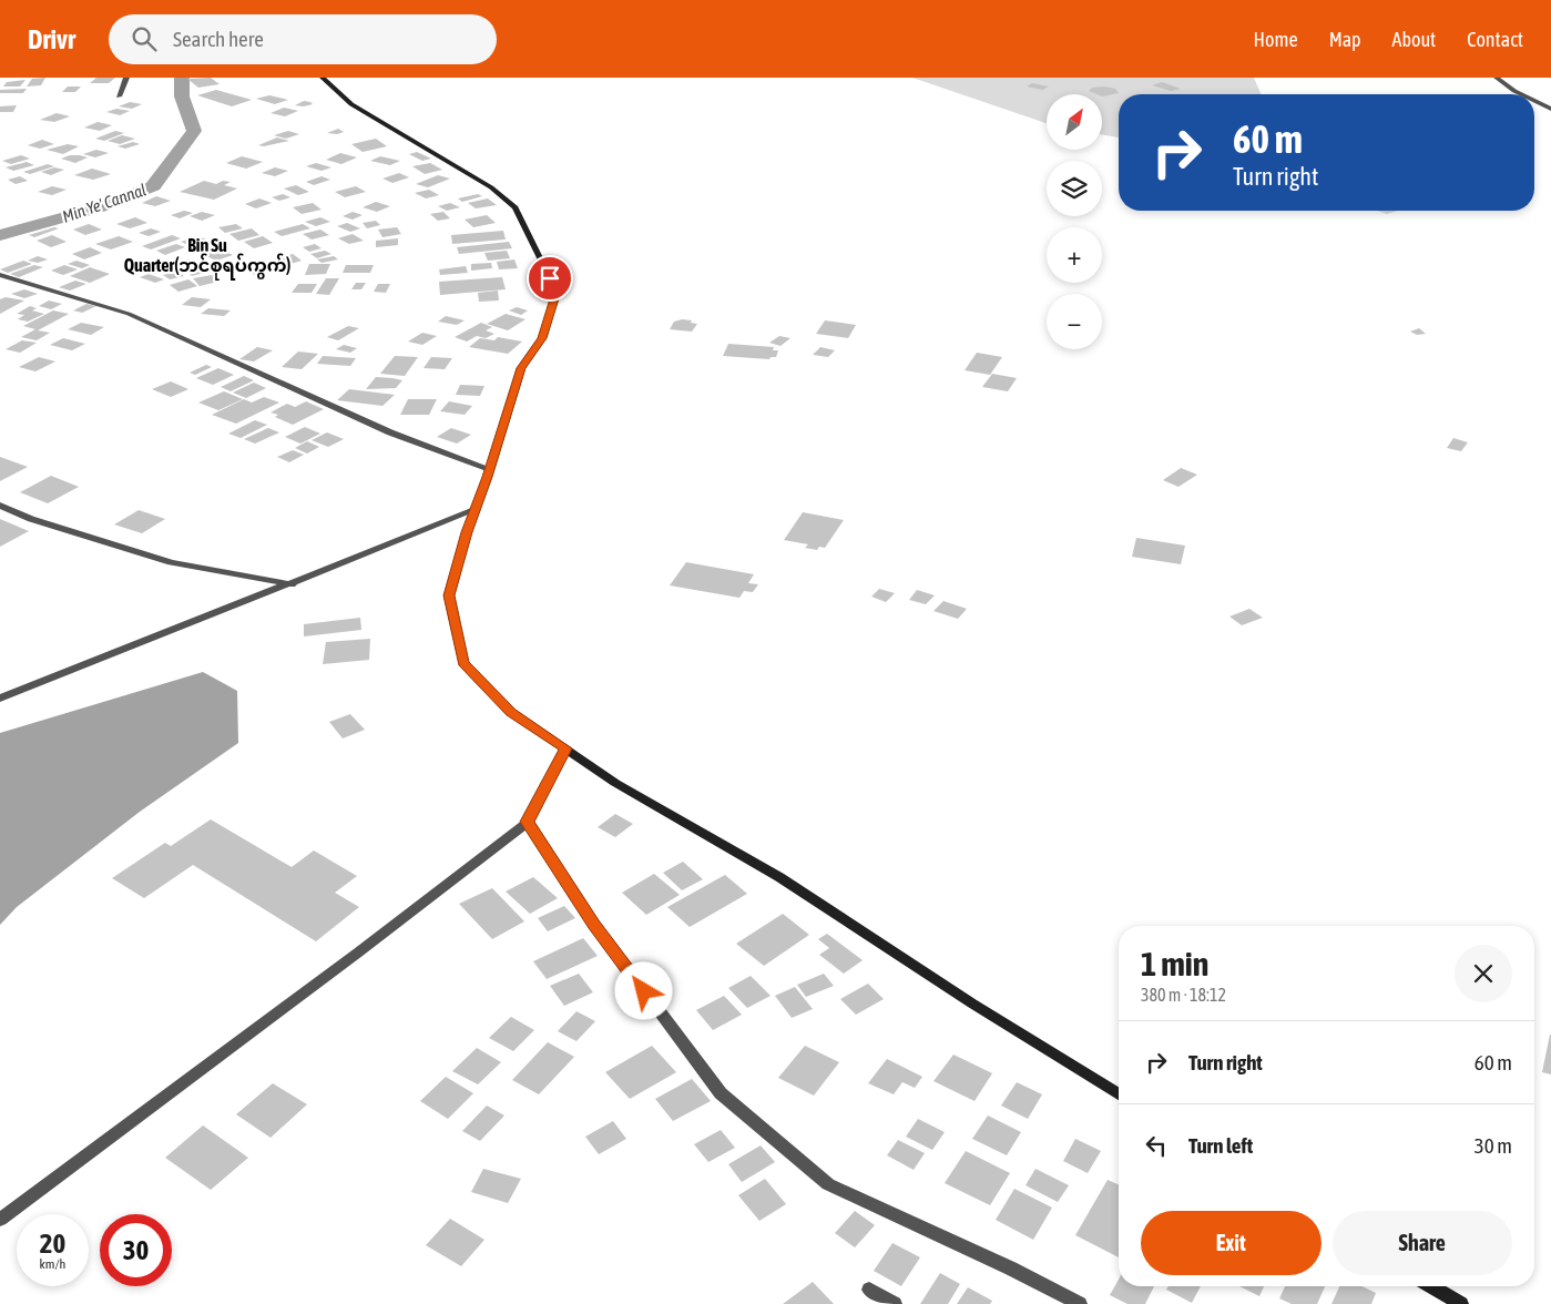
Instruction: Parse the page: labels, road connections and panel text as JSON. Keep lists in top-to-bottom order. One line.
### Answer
{"districts":["Bin Su Quarter(ဘင်စုရပ်ကွက်)"],"water":["Min Ye' Cannal"],"north":"top right","page":{"header":"Drivr","search":"Search here","nav":["Home","Map","About","Contact"],"map_buttons":["+","−"],"turn":["60 m","Turn right"],"heading":["1 min","380 m · 18:12"],"list":[{"name":"Turn right","value":"60 m"},{"name":"Turn left","value":"30 m"}],"buttons":["Exit","Share"],"speed":"20 km/h","limit":"30"}}
